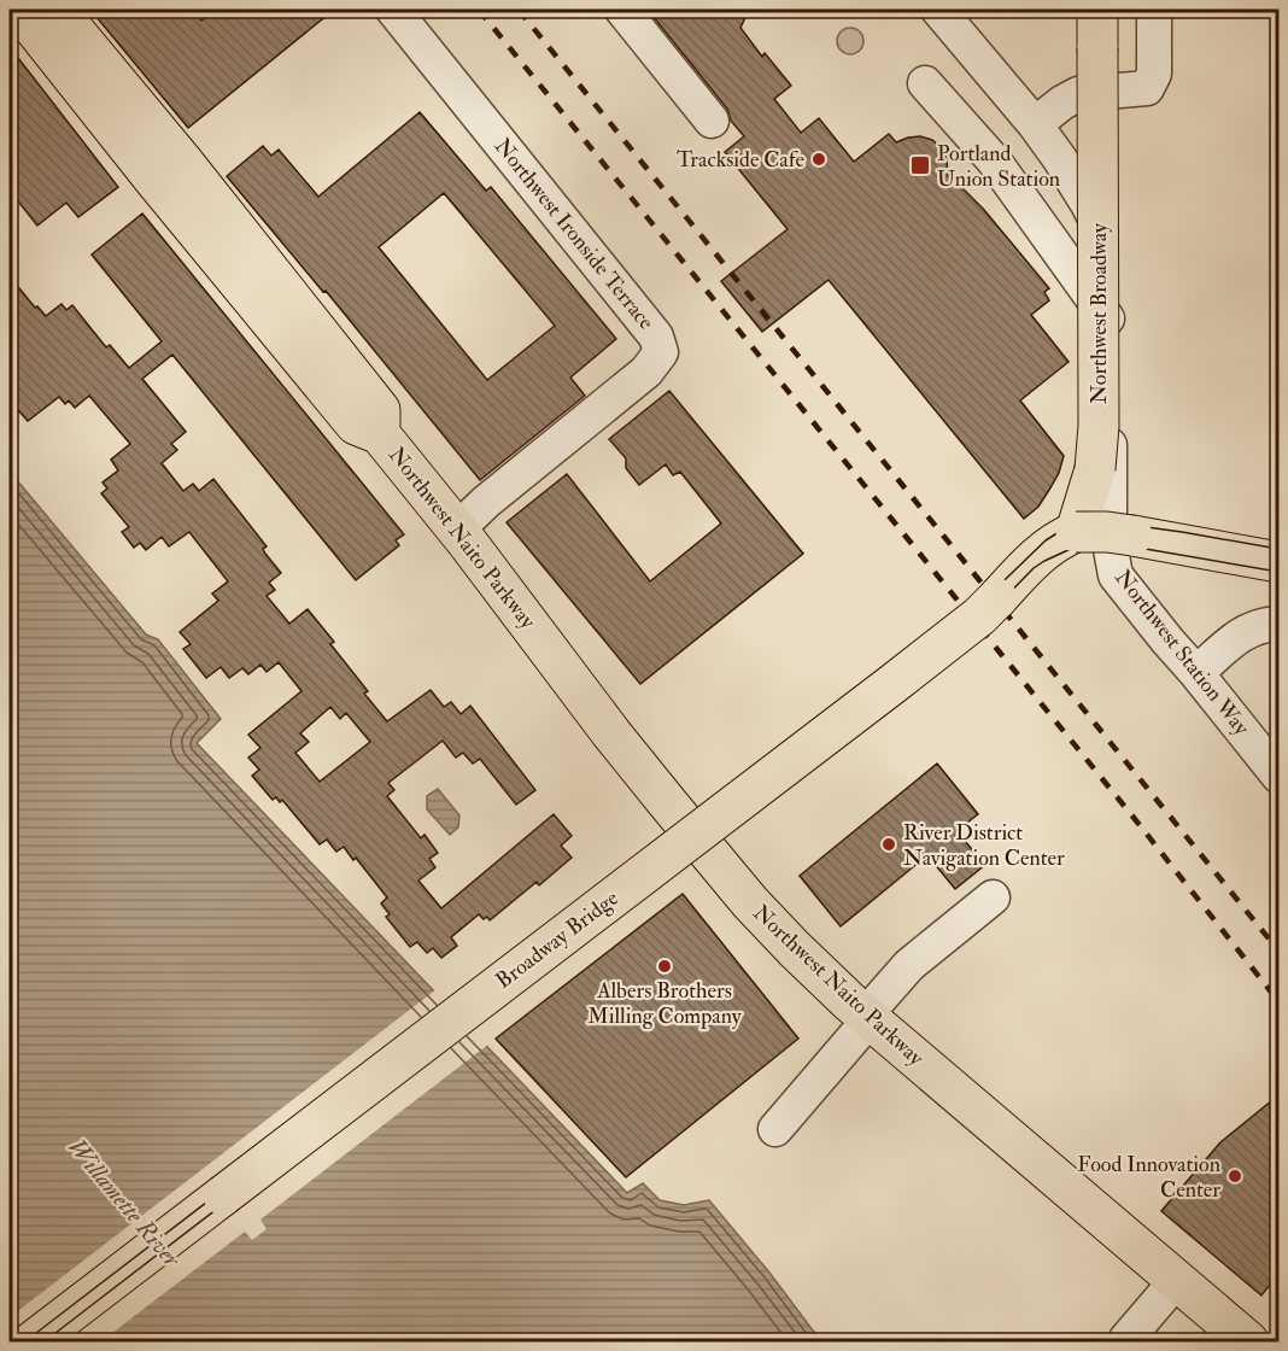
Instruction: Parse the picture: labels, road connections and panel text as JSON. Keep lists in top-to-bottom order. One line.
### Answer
{"streets":{"main road":["Northwest Broadway","Northwest Naito Parkway","Broadway Bridge"],"street":["Northwest Ironside Terrace","Northwest Station Way"]},"crossings":[["Northwest Ironside Terrace","Northwest Naito Parkway"],["Northwest Broadway","Broadway Bridge"]],"water":["Willamette River"],"places":{"other":["Trackside Cafe","River District Navigation Center","Albers Brothers Milling Company","Food Innovation Center"],"transit":["Portland Union Station"]}}
